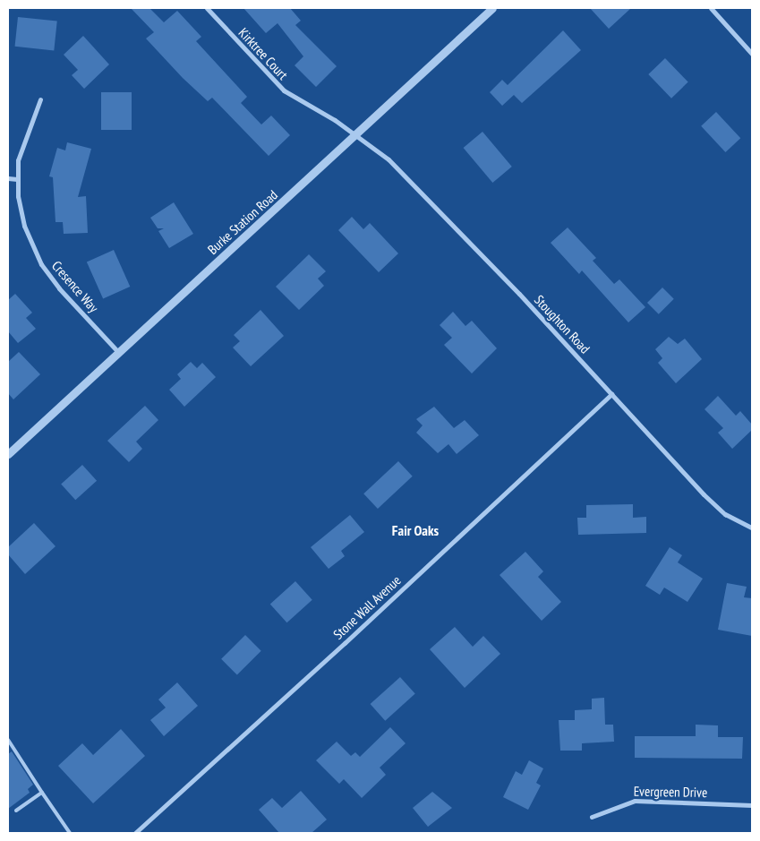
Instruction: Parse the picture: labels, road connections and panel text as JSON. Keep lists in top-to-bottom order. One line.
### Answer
{"streets":{"street":["Kirktree Court","Burke Station Road","Cresence Way","Stoughton Road","Stone Wall Avenue","Evergreen Drive"]},"crossings":[["Kirktree Court","Burke Station Road"],["Kirktree Court","Stoughton Road"],["Burke Station Road","Cresence Way"],["Burke Station Road","Stoughton Road"],["Stoughton Road","Stone Wall Avenue"]],"districts":["Fair Oaks"]}
